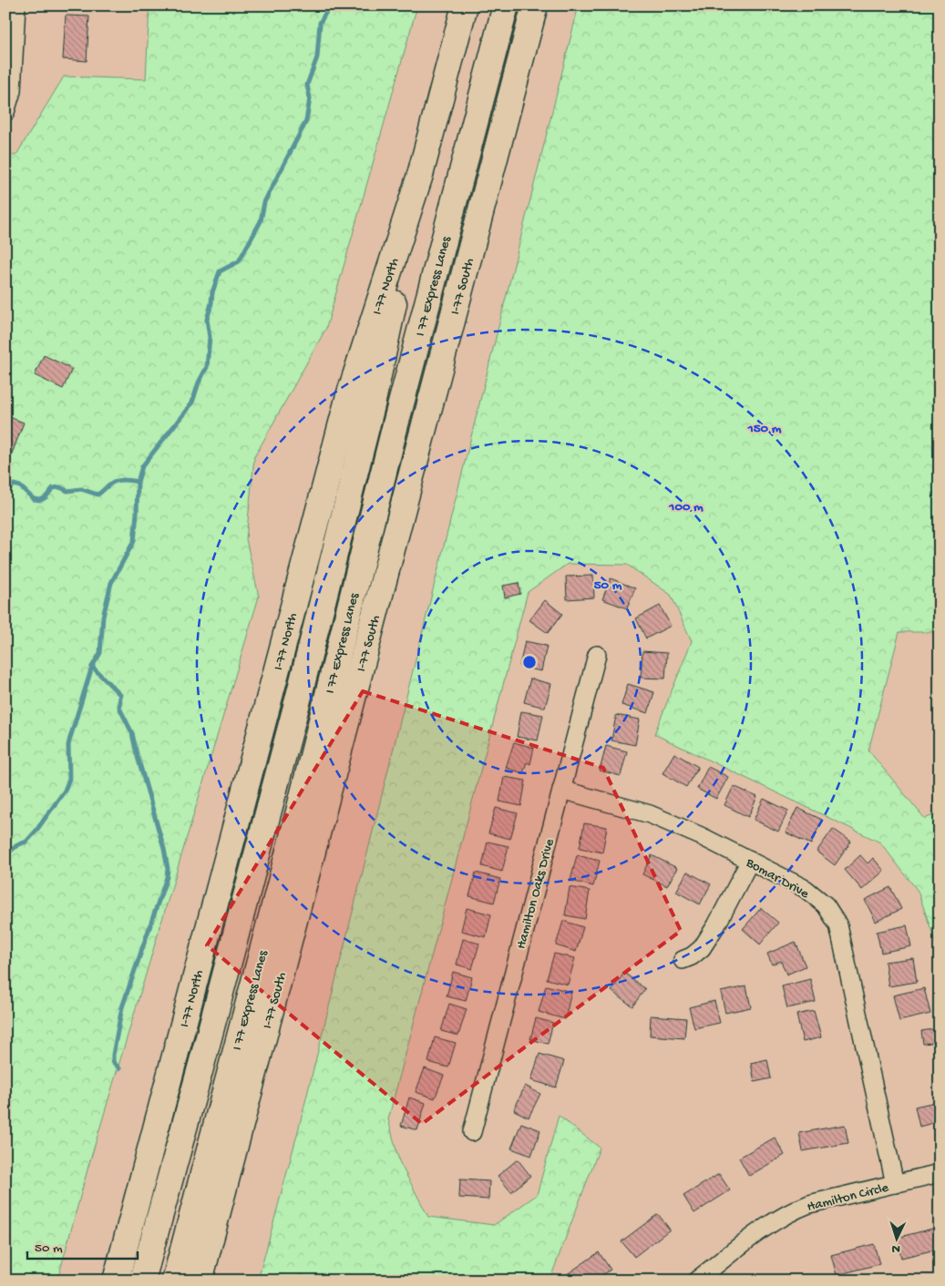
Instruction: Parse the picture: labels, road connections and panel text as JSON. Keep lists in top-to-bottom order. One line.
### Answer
{"streets":{"highway":["I-77 North","I 77 Express Lanes","I-77 South"],"street":["Bomar Drive","Hamilton Oaks Drive","Hamilton Circle"]},"crossings":[["I-77 North","I 77 Express Lanes"],["Bomar Drive","Hamilton Oaks Drive"],["Bomar Drive","Hamilton Circle"]],"scale_bar":"50 m","north":"bottom","rings":["150 m","100 m","50 m"]}
